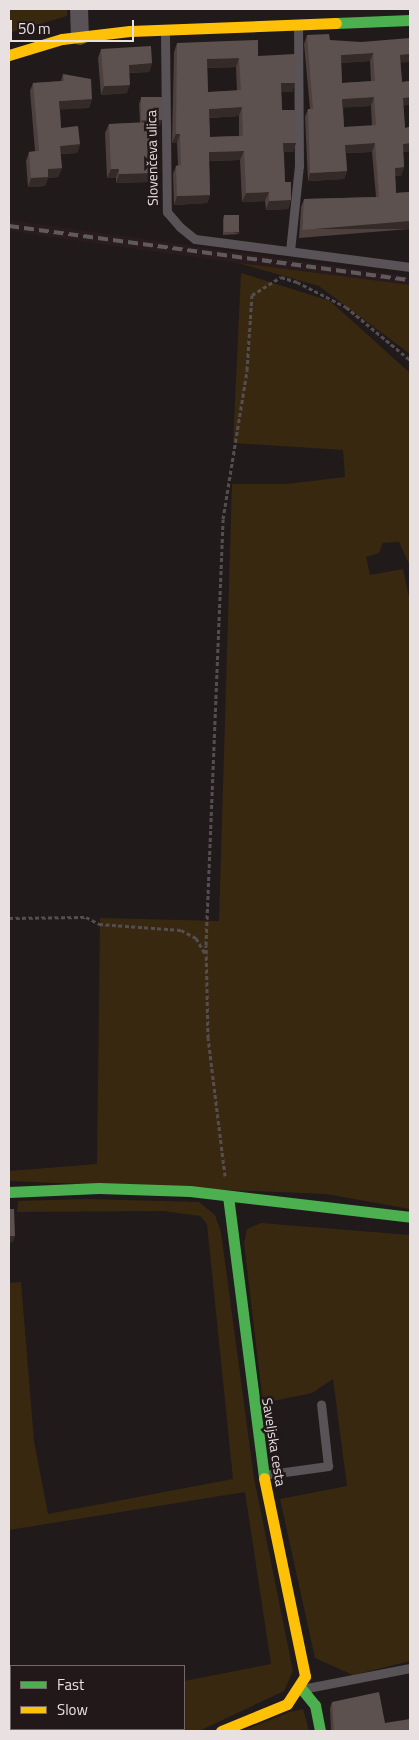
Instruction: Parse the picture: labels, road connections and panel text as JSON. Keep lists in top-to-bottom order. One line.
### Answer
{"streets":{"street":["Saveljska cesta"],"lane":["Slovenčeva ulica"]},"legend":["Fast","Slow"],"scale_bar":"50 m"}
